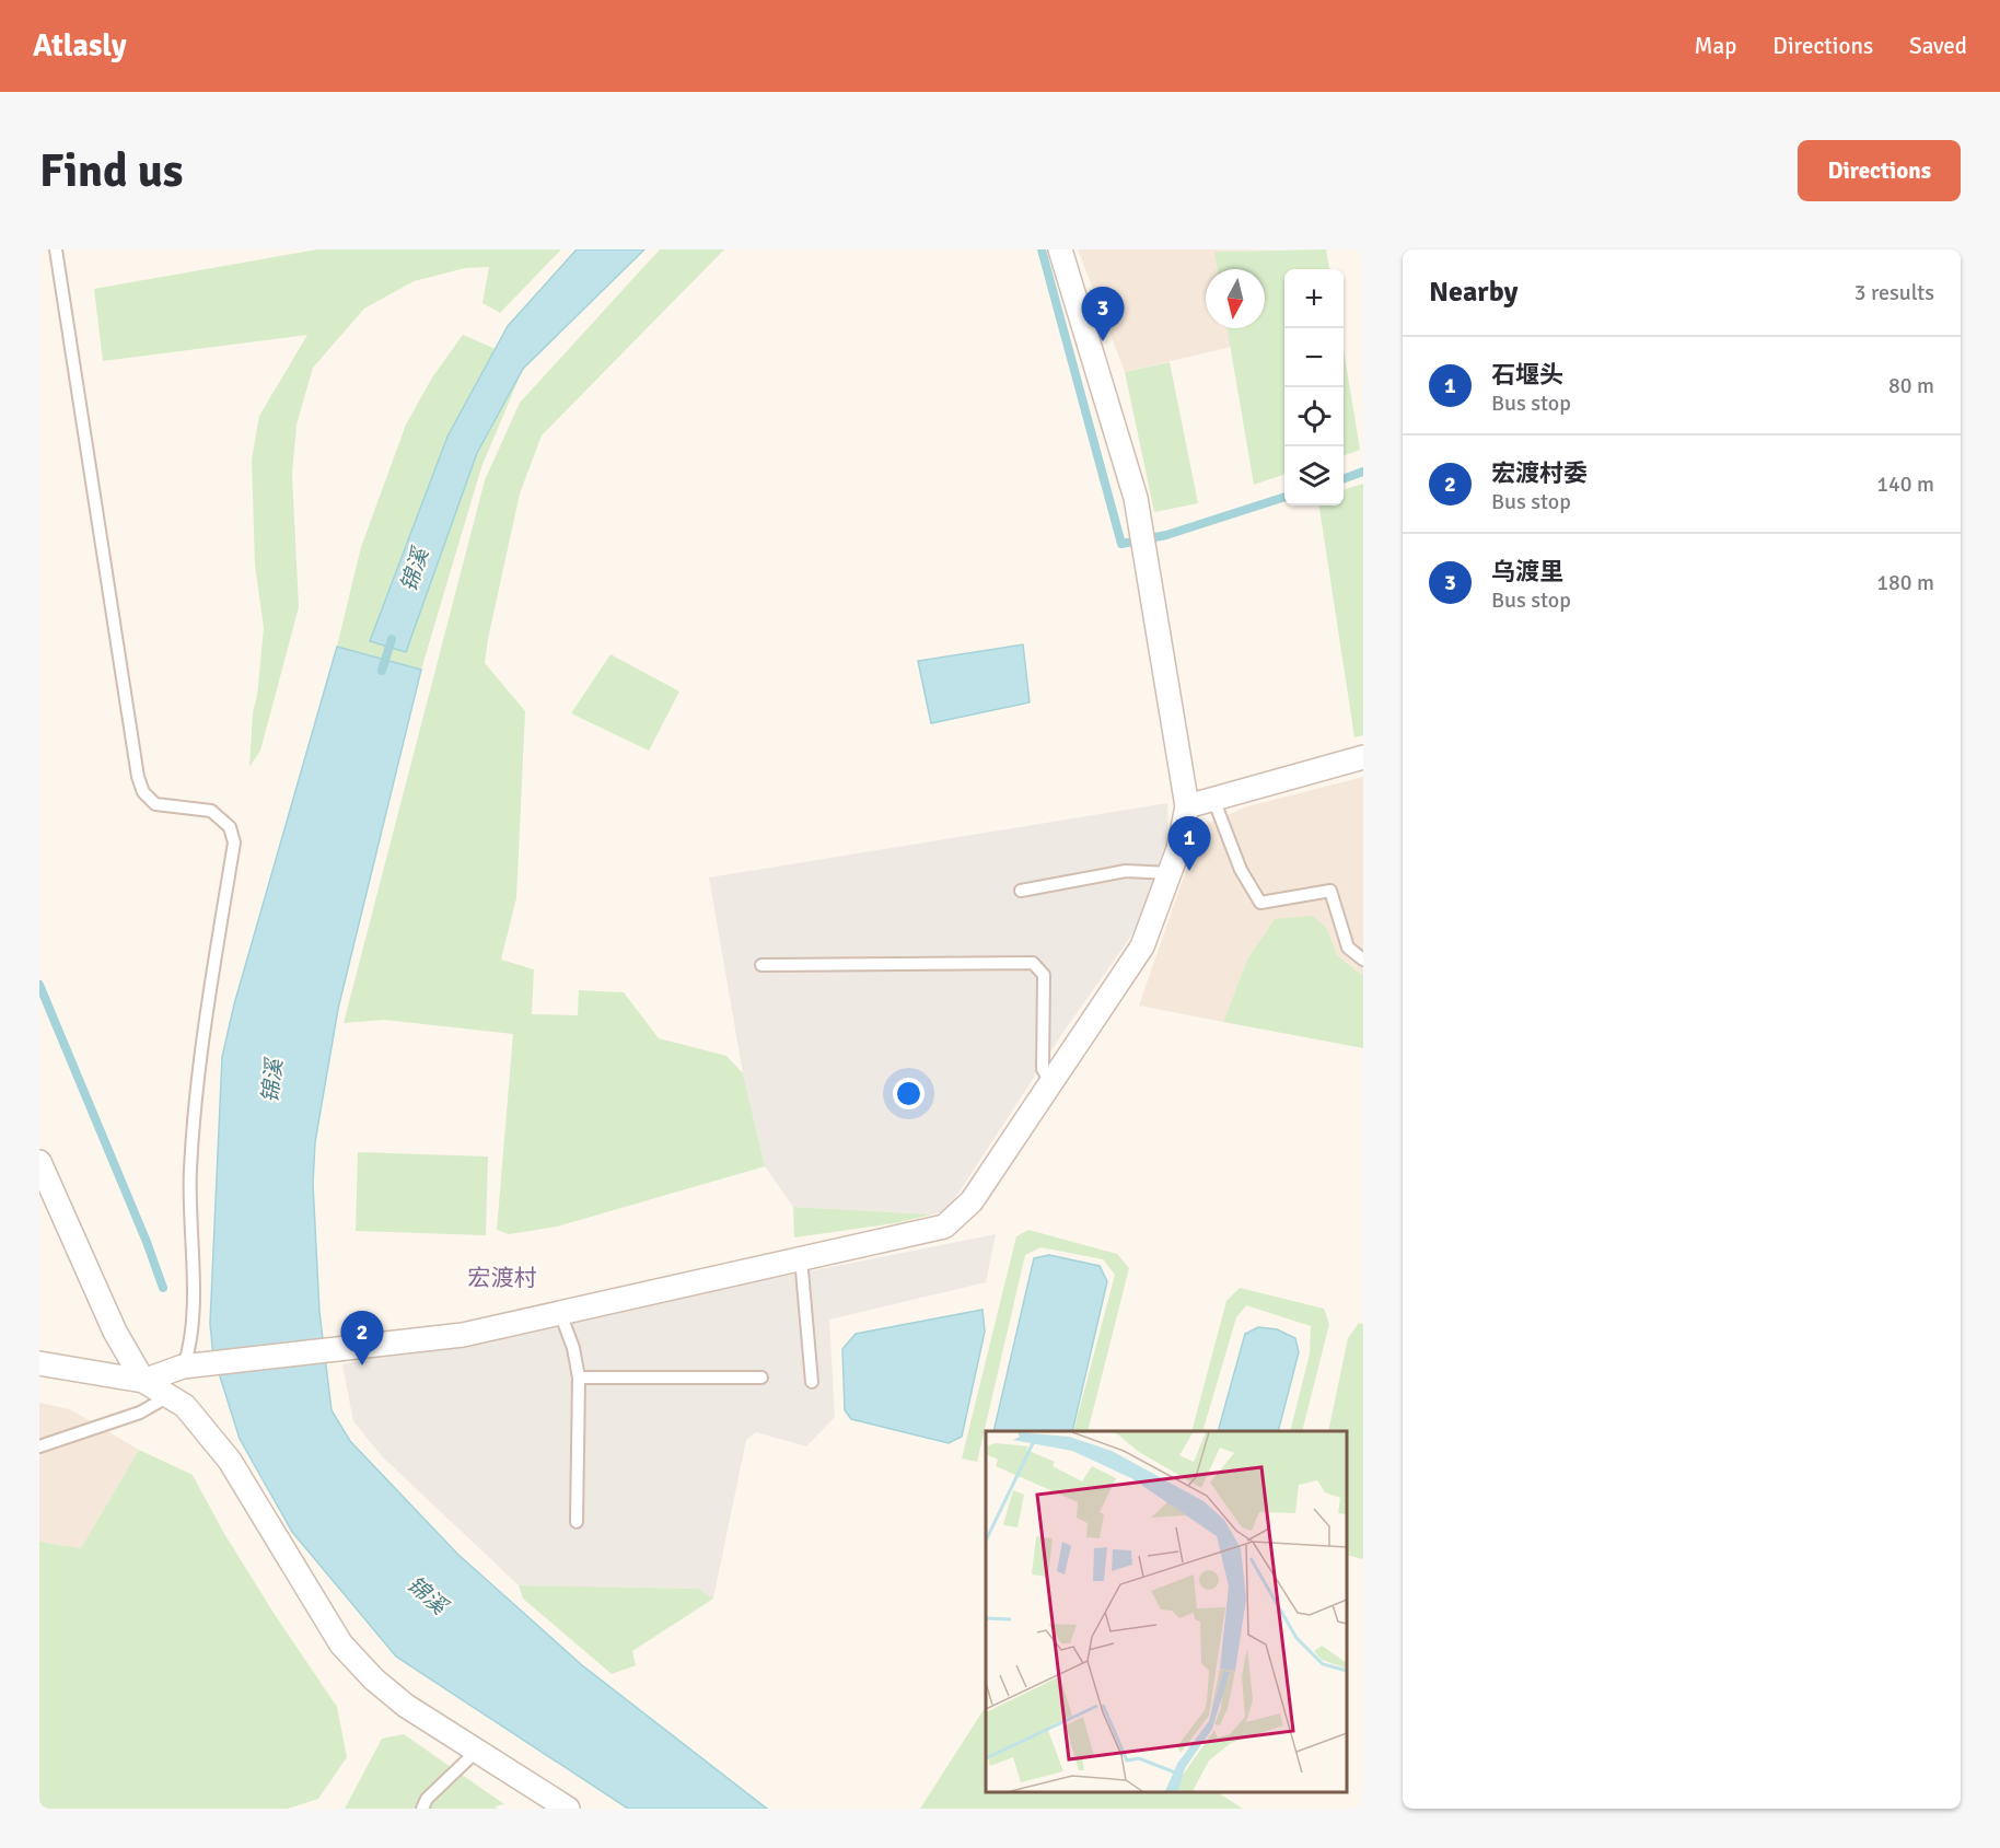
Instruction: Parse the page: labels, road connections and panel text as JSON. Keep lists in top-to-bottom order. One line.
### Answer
{"districts":["宏渡村"],"water":["锦溪"],"north":"bottom","page":{"header":"Atlasly","nav":["Map","Directions","Saved"],"buttons":"Directions","title":"Find us","heading":["Nearby","3 results"],"map_buttons":["+","−"],"pins":["3","1","2"],"list":[{"mark":"1","name":"石堰头","note":"Bus stop","value":"80 m"},{"mark":"2","name":"宏渡村委","note":"Bus stop","value":"140 m"},{"mark":"3","name":"乌渡里","note":"Bus stop","value":"180 m"}]}}
